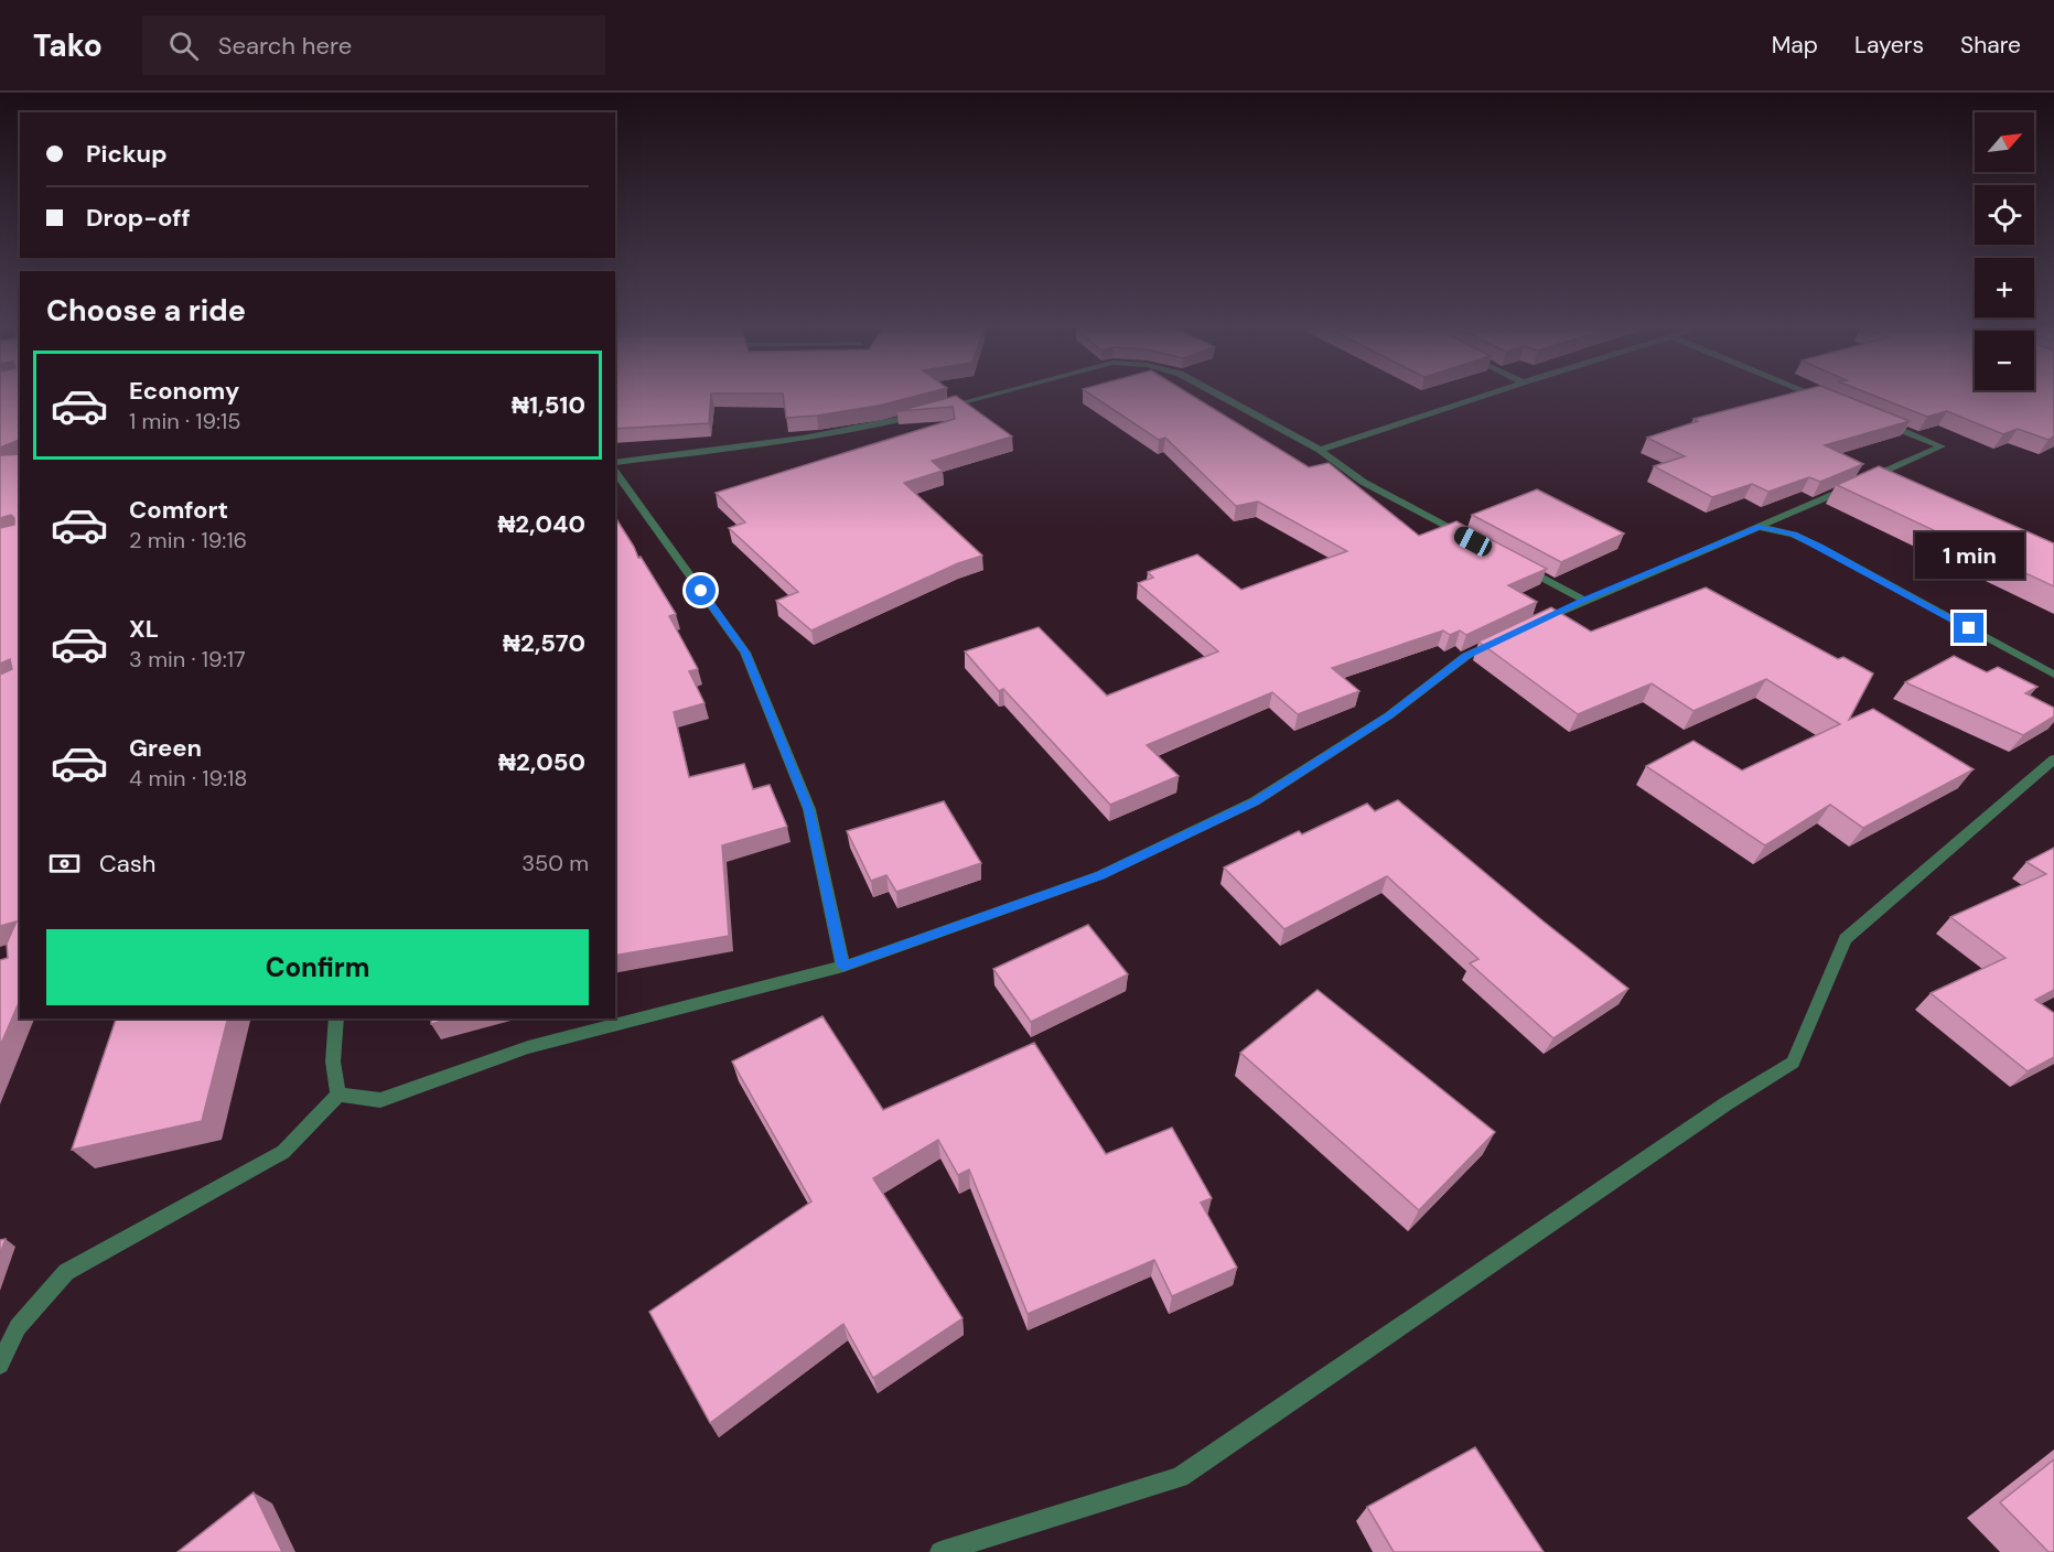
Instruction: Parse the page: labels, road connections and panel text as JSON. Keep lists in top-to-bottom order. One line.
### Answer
{"north":"top right","page":{"header":"Tako","search":"Search here","nav":["Map","Layers","Share"],"map_buttons":["+","−"],"banner":["Pickup","Drop-off"],"heading":"Choose a ride","list":[{"name":"Economy","note":"1 min · 19:15","value":"₦1,510"},{"name":"Comfort","note":"2 min · 19:16","value":"₦2,040"},{"name":"XL","note":"3 min · 19:17","value":"₦2,570"},{"name":"Green","note":"4 min · 19:18","value":"₦2,050"}],"bubble":"1 min","pay":["Cash","350 m"],"buttons":"Confirm"}}
